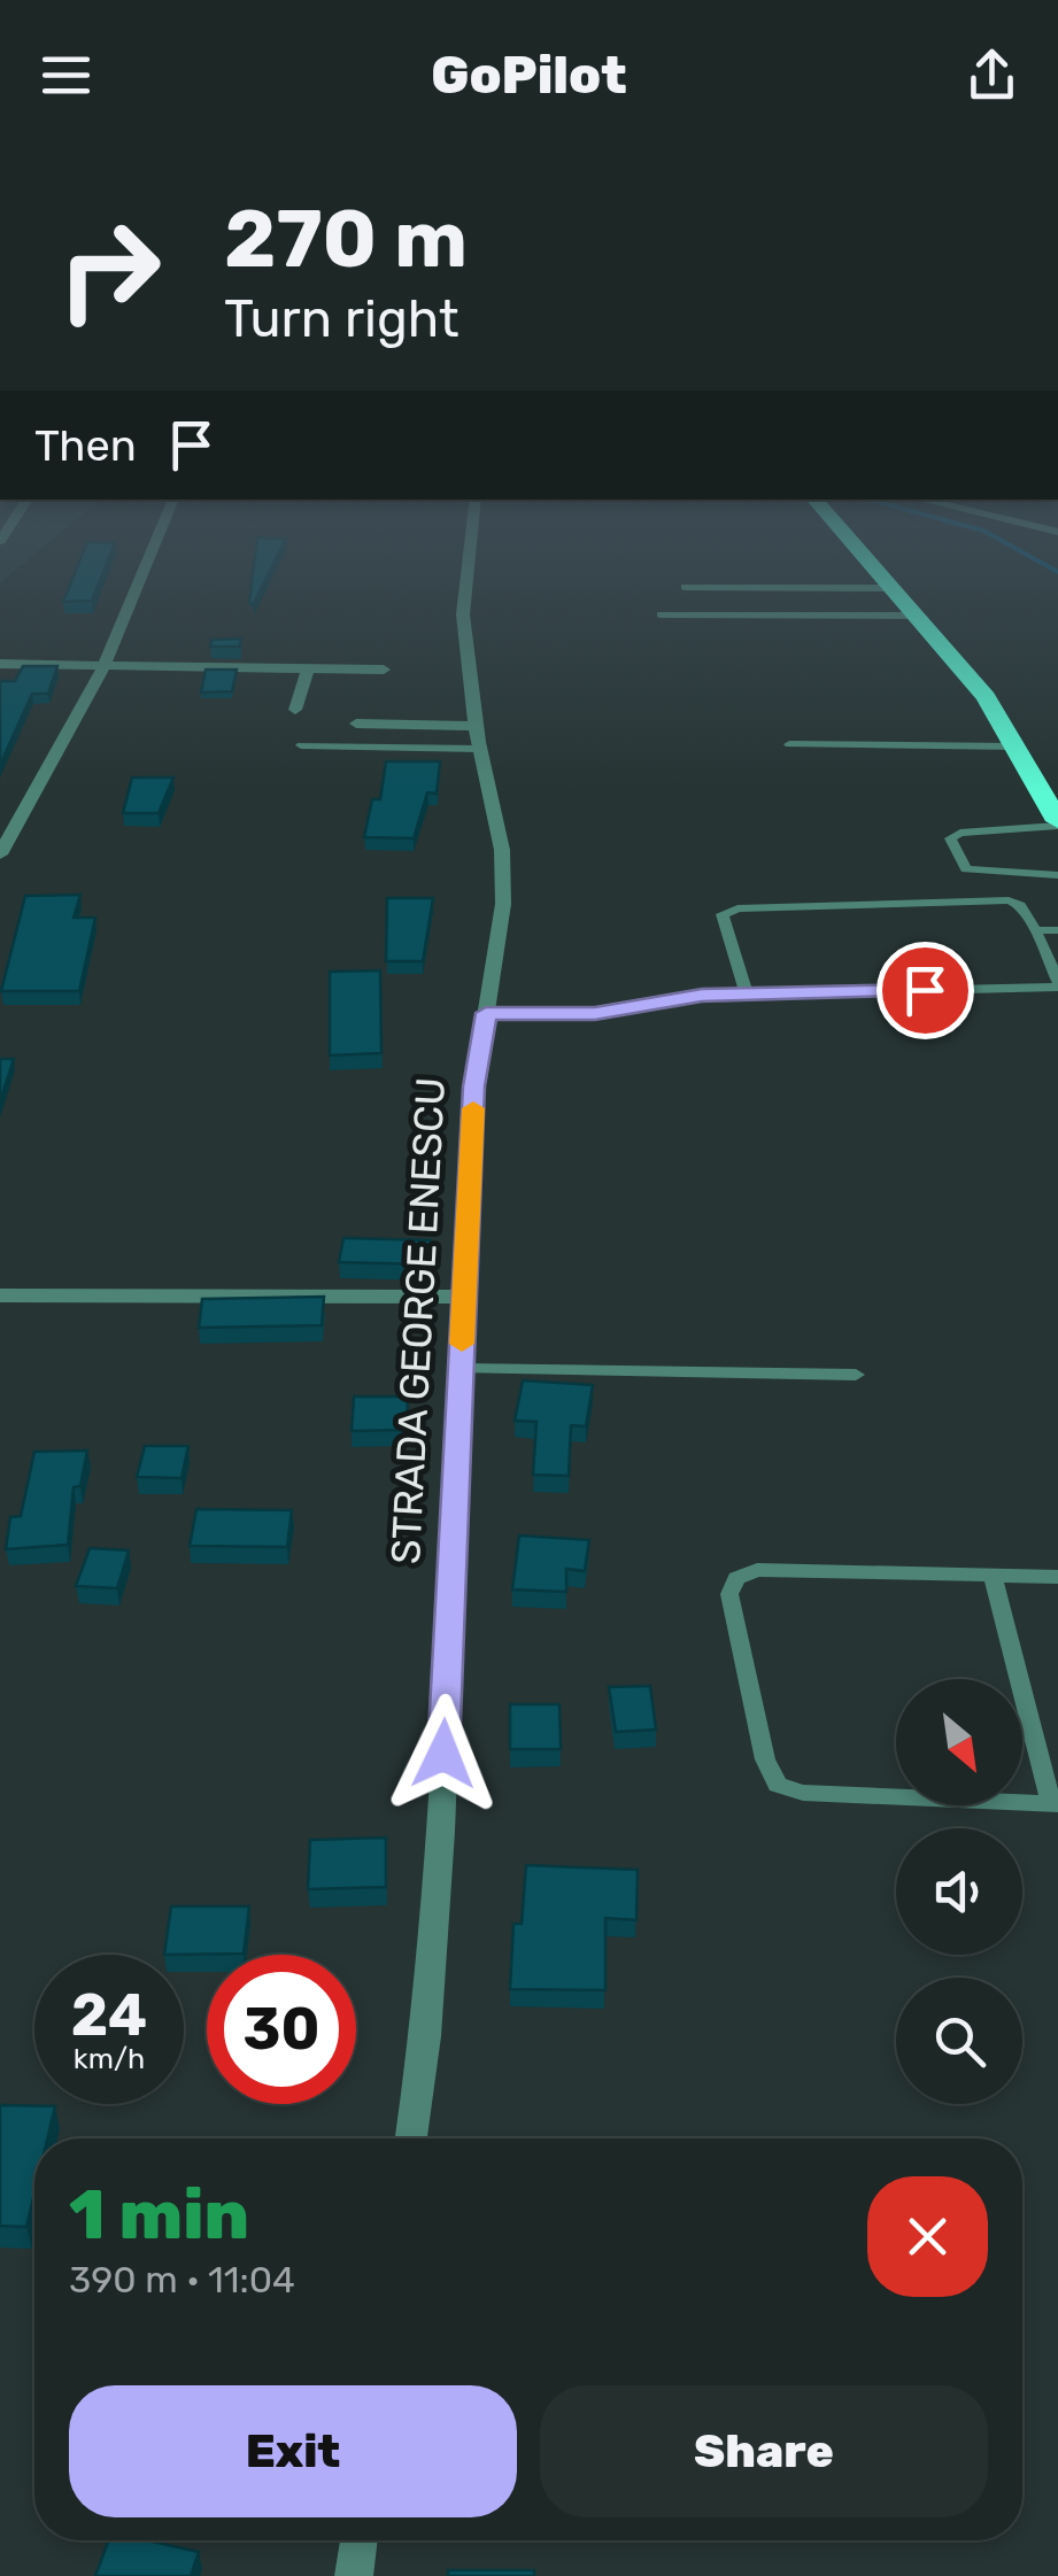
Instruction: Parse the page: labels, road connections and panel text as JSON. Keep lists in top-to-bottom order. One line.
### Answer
{"streets":{"street":["STRADA GEORGE ENESCU"]},"north":"bottom right","page":{"header":"GoPilot","turn":["270 m","Turn right"],"then":"Then","speed":"24 km/h","limit":"30","heading":["1 min","390 m · 11:04"],"buttons":["Exit","Share"]}}
